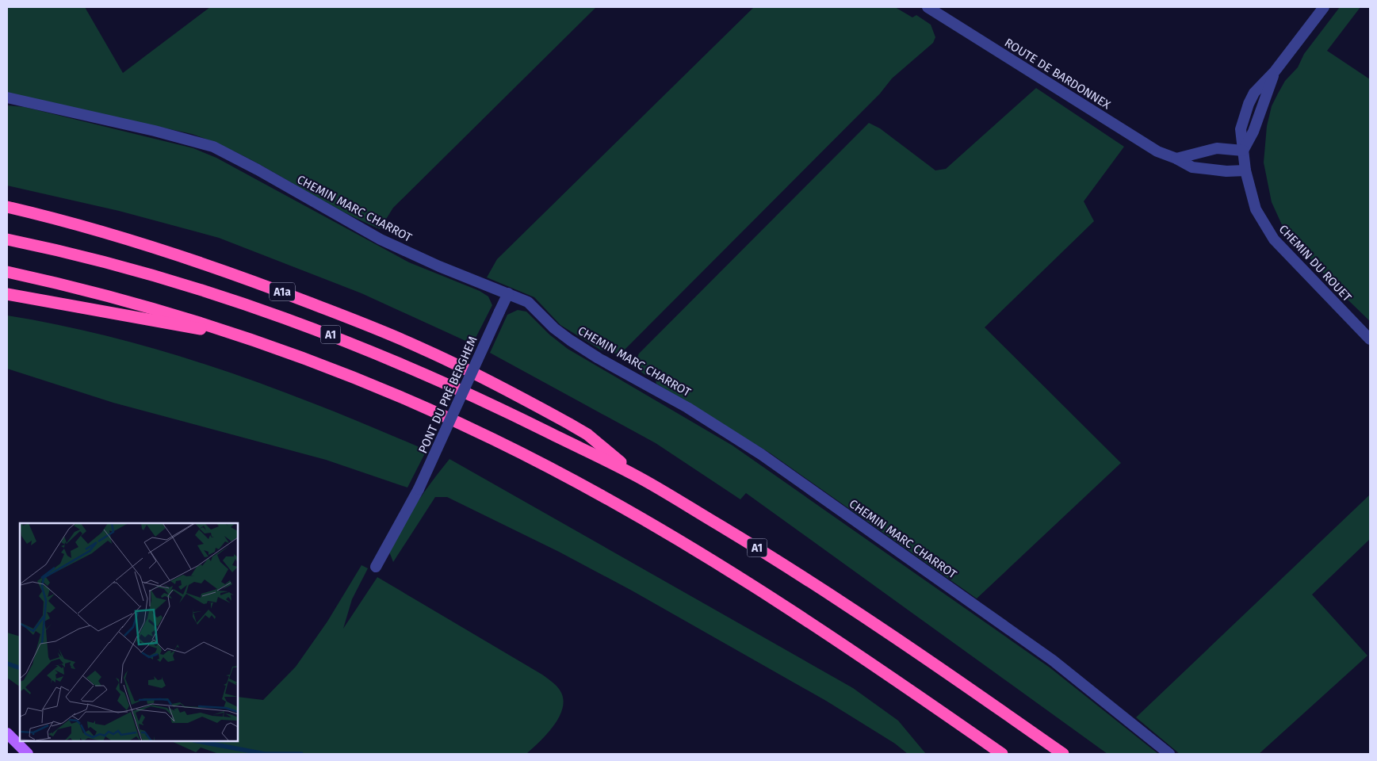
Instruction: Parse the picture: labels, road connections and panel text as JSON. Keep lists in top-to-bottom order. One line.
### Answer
{"streets":{"highway":["A1a","A1"],"street":["ROUTE DE BARDONNEX","CHEMIN MARC CHARROT","CHEMIN DU ROUET","PONT DU PRÉ BERGHEM"]},"crossings":[["ROUTE DE BARDONNEX","CHEMIN DU ROUET"],["CHEMIN MARC CHARROT","PONT DU PRÉ BERGHEM"],["A1a","A1"]]}
